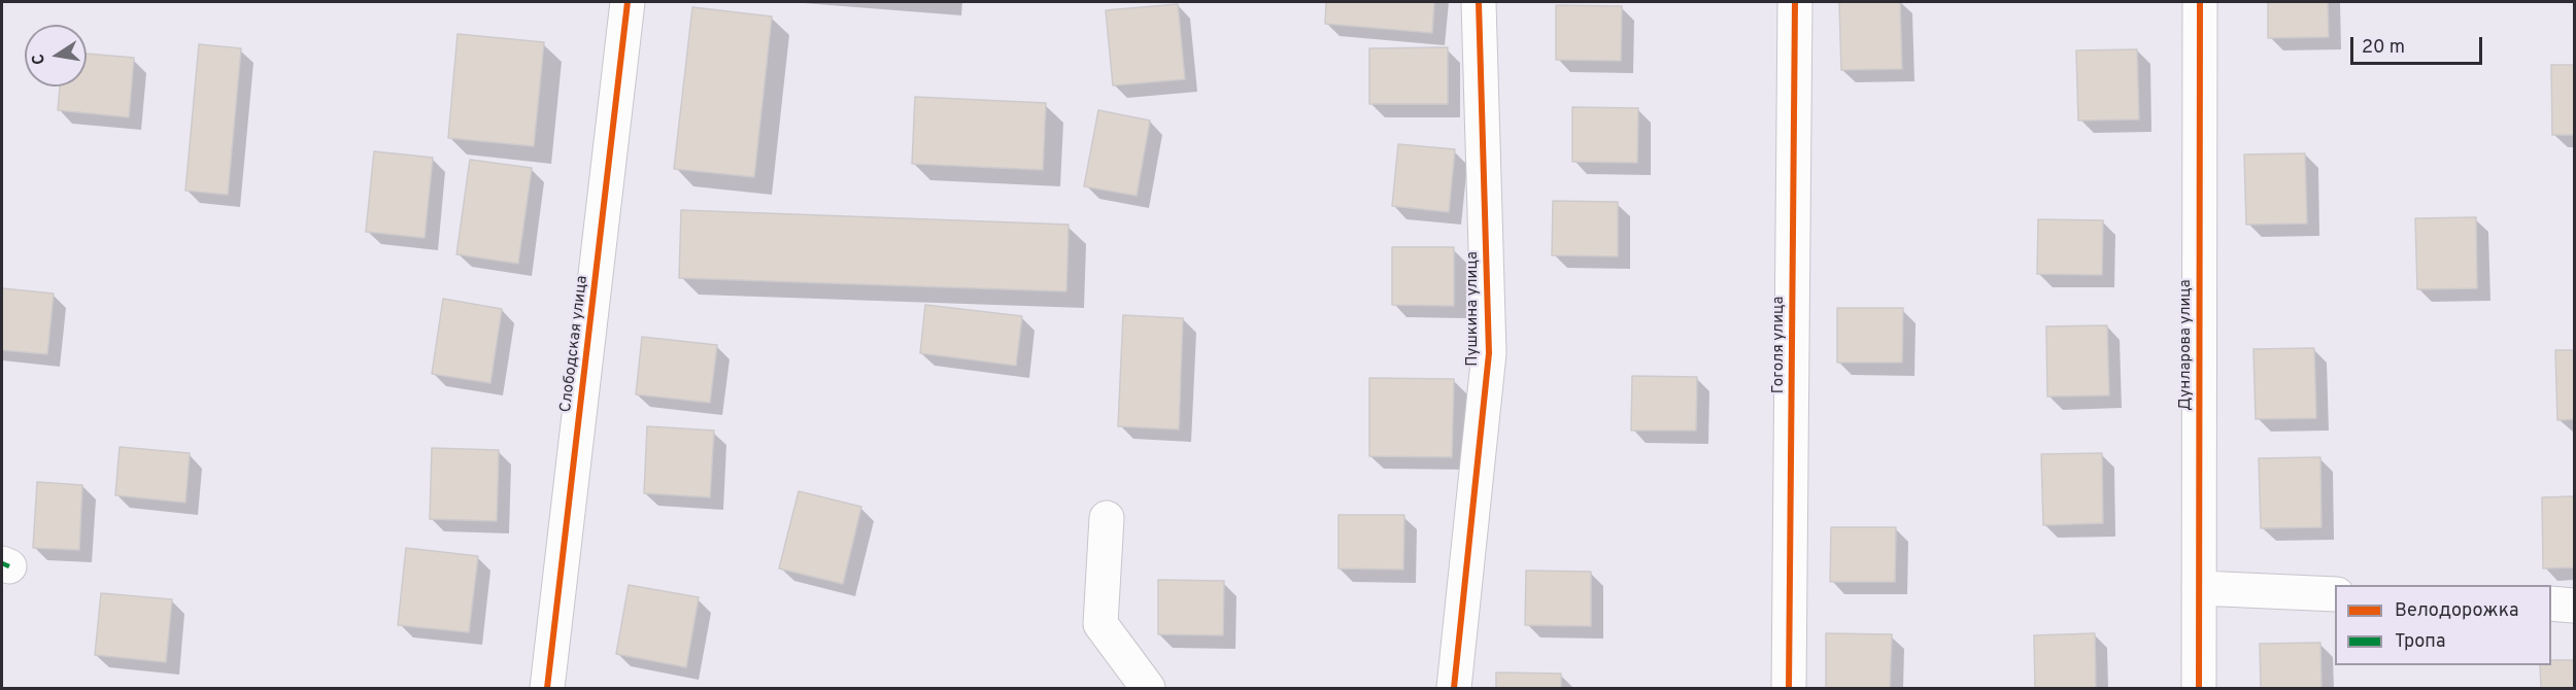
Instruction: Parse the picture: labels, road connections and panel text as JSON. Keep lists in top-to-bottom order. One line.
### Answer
{"streets":{"street":["Пушкина улица","Слободская улица","Гоголя улица","Дунларова улица"]},"legend":["Велодорожка","Тропа"],"scale_bar":"20 m","north":"left"}
